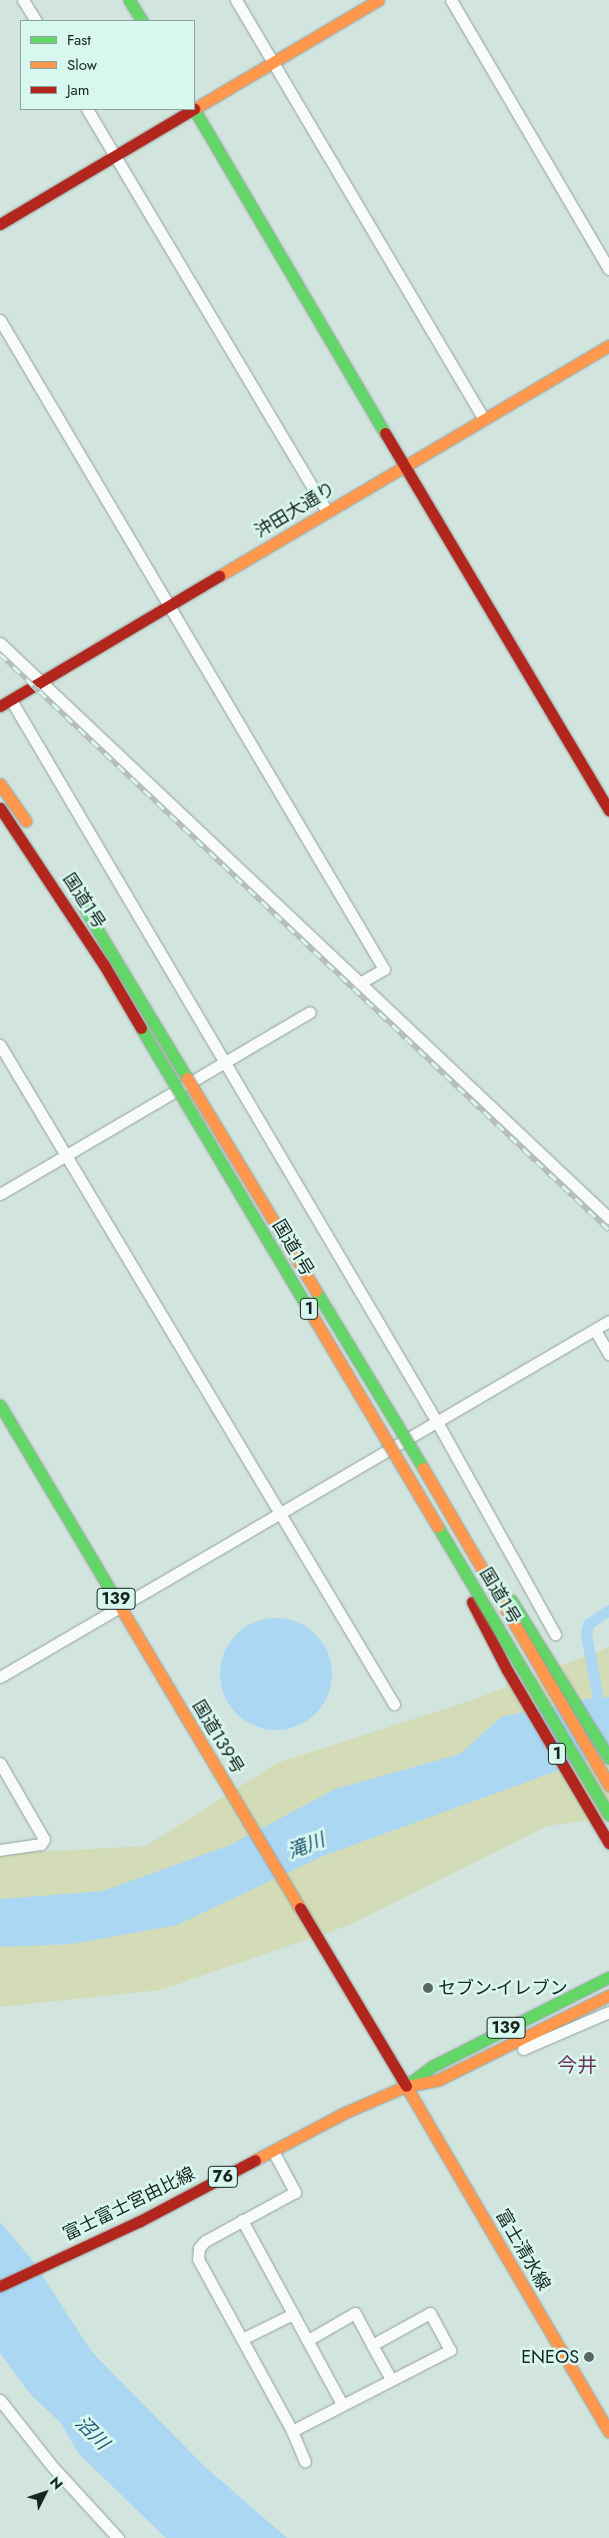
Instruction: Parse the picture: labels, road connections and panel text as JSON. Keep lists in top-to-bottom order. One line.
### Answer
{"streets":{"main road":["沖田大通り","国道1号","1","139","国道139号","76","富士富士宮由比線","富士清水線"]},"crossings":[["国道1号","1"],["139","国道139号"],["139","富士富士宮由比線"],["139","富士清水線"],["国道139号","富士富士宮由比線"],["国道139号","富士清水線"],["富士富士宮由比線","富士清水線"]],"districts":["今井"],"water":["滝川","沼川"],"places":["セブン-イレブン","ENEOS"],"legend":["Fast","Slow","Jam"],"north":"top right"}
